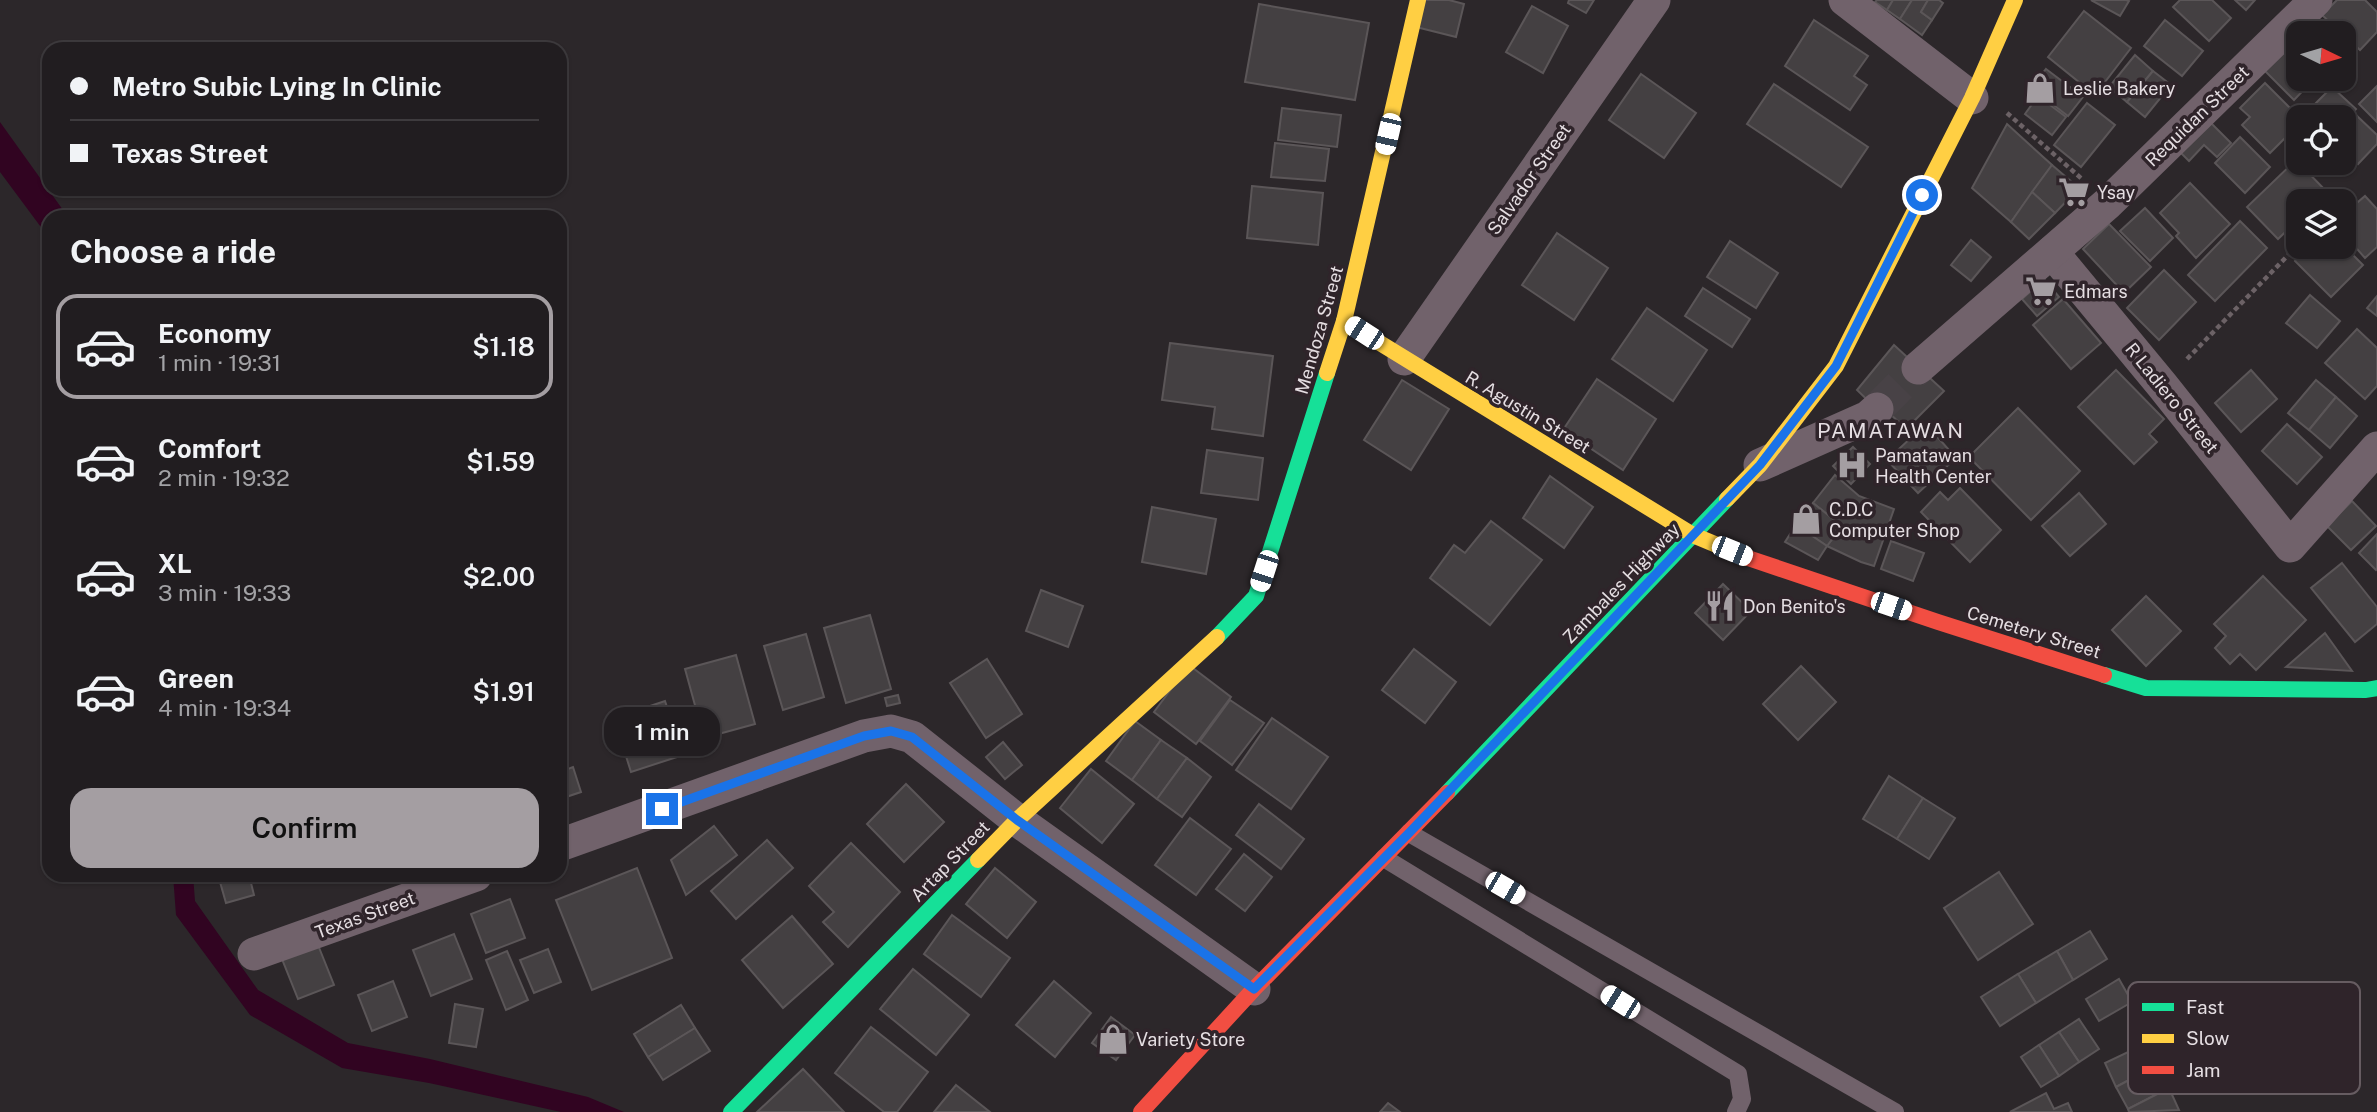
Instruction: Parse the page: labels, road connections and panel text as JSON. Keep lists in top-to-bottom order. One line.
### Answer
{"streets":{"street":["Requidan Street","Salvador Street","Mendoza Street","R Ladiero Street","R. Agustin Street","Zambales Highway","Cemetery Street","Artap Street","Texas Street"]},"crossings":[["Requidan Street","R Ladiero Street"],["Salvador Street","R. Agustin Street"],["Mendoza Street","R. Agustin Street"],["Mendoza Street","Artap Street"],["R. Agustin Street","Zambales Highway"],["R. Agustin Street","Cemetery Street"],["Zambales Highway","Cemetery Street"]],"districts":["PAMATAWAN"],"places":{"shop":["Leslie Bakery","C.D.C Computer Shop","Variety Store"],"supermarket":["Ysay","Edmars"],"hospital":["Pamatawan Health Center"],"restaurant":["Don Benito's"]},"legend":["Fast","Slow","Jam"],"north":"right","page":{"banner":["Metro Subic Lying In Clinic","Texas Street"],"heading":"Choose a ride","list":[{"name":"Economy","note":"1 min · 19:31","value":"$1.18"},{"name":"Comfort","note":"2 min · 19:32","value":"$1.59"},{"name":"XL","note":"3 min · 19:33","value":"$2.00"},{"name":"Green","note":"4 min · 19:34","value":"$1.91"}],"bubble":"1 min","buttons":"Confirm"}}
